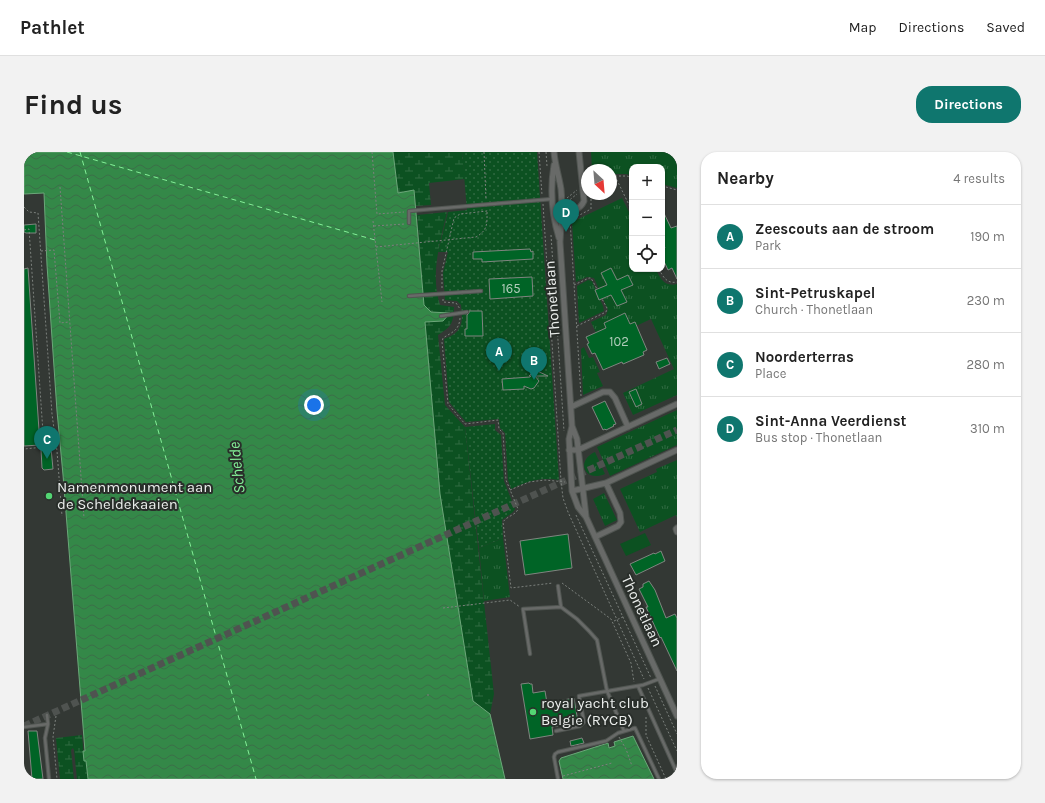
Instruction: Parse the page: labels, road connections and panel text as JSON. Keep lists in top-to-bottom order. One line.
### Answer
{"streets":{"street":["Thonetlaan"]},"water":["Schelde"],"places":["Namenmonument aan de Scheldekaaien","royal yacht club Belgie (RYCB)"],"house_numbers":["165","102"],"north":"bottom right","page":{"header":"Pathlet","nav":["Map","Directions","Saved"],"buttons":"Directions","title":"Find us","heading":["Nearby","4 results"],"map_buttons":["+","−"],"pins":["D","A","B","C"],"list":[{"mark":"A","name":"Zeescouts aan de stroom","note":"Park","value":"190 m"},{"mark":"B","name":"Sint-Petruskapel","note":"Church · Thonetlaan","value":"230 m"},{"mark":"C","name":"Noorderterras","note":"Place","value":"280 m"},{"mark":"D","name":"Sint-Anna Veerdienst","note":"Bus stop · Thonetlaan","value":"310 m"}]}}
